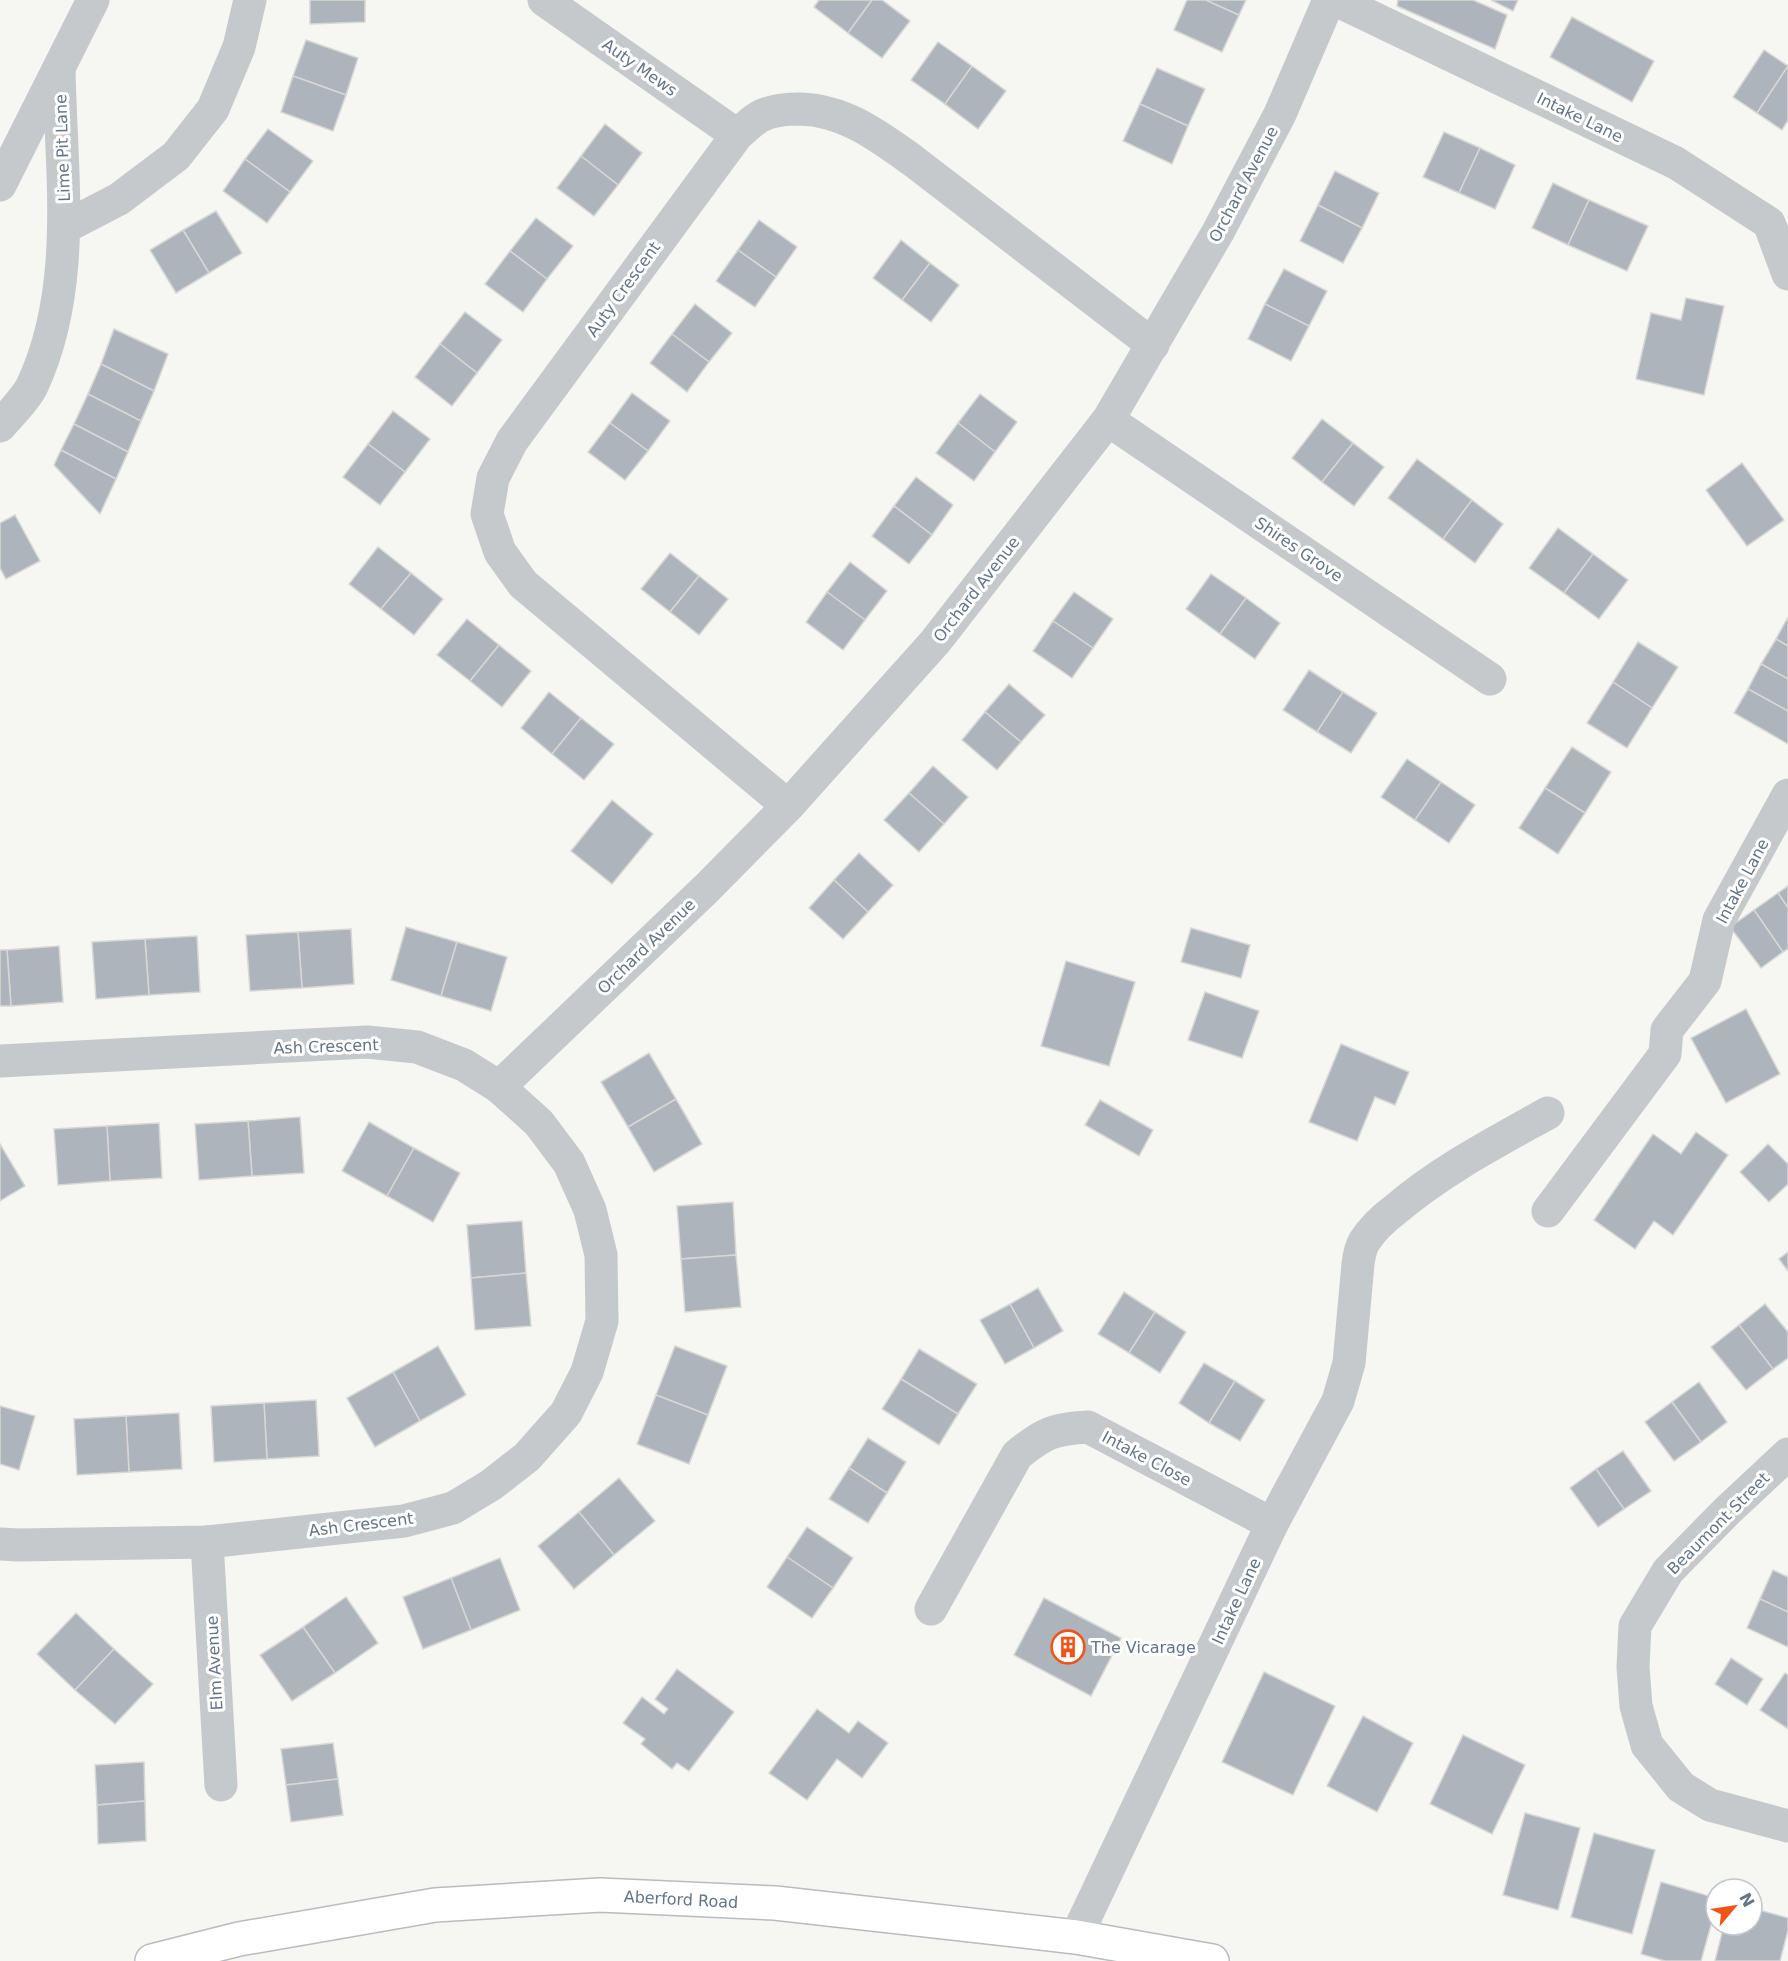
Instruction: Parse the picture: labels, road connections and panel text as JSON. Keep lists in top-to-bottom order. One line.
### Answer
{"streets":{"main road":["Aberford Road"],"street":["Auty Mews","Intake Lane","Lime Pit Lane","Orchard Avenue","Auty Crescent","Shires Grove","Ash Crescent","Intake Close","Beaumont Street","Elm Avenue"]},"crossings":[["Auty Mews","Auty Crescent"],["Intake Lane","Intake Close"],["Intake Lane","Aberford Road"],["Orchard Avenue","Auty Crescent"],["Orchard Avenue","Shires Grove"],["Orchard Avenue","Ash Crescent"],["Ash Crescent","Elm Avenue"]],"places":{"building":["The Vicarage"]},"north":"top right"}
